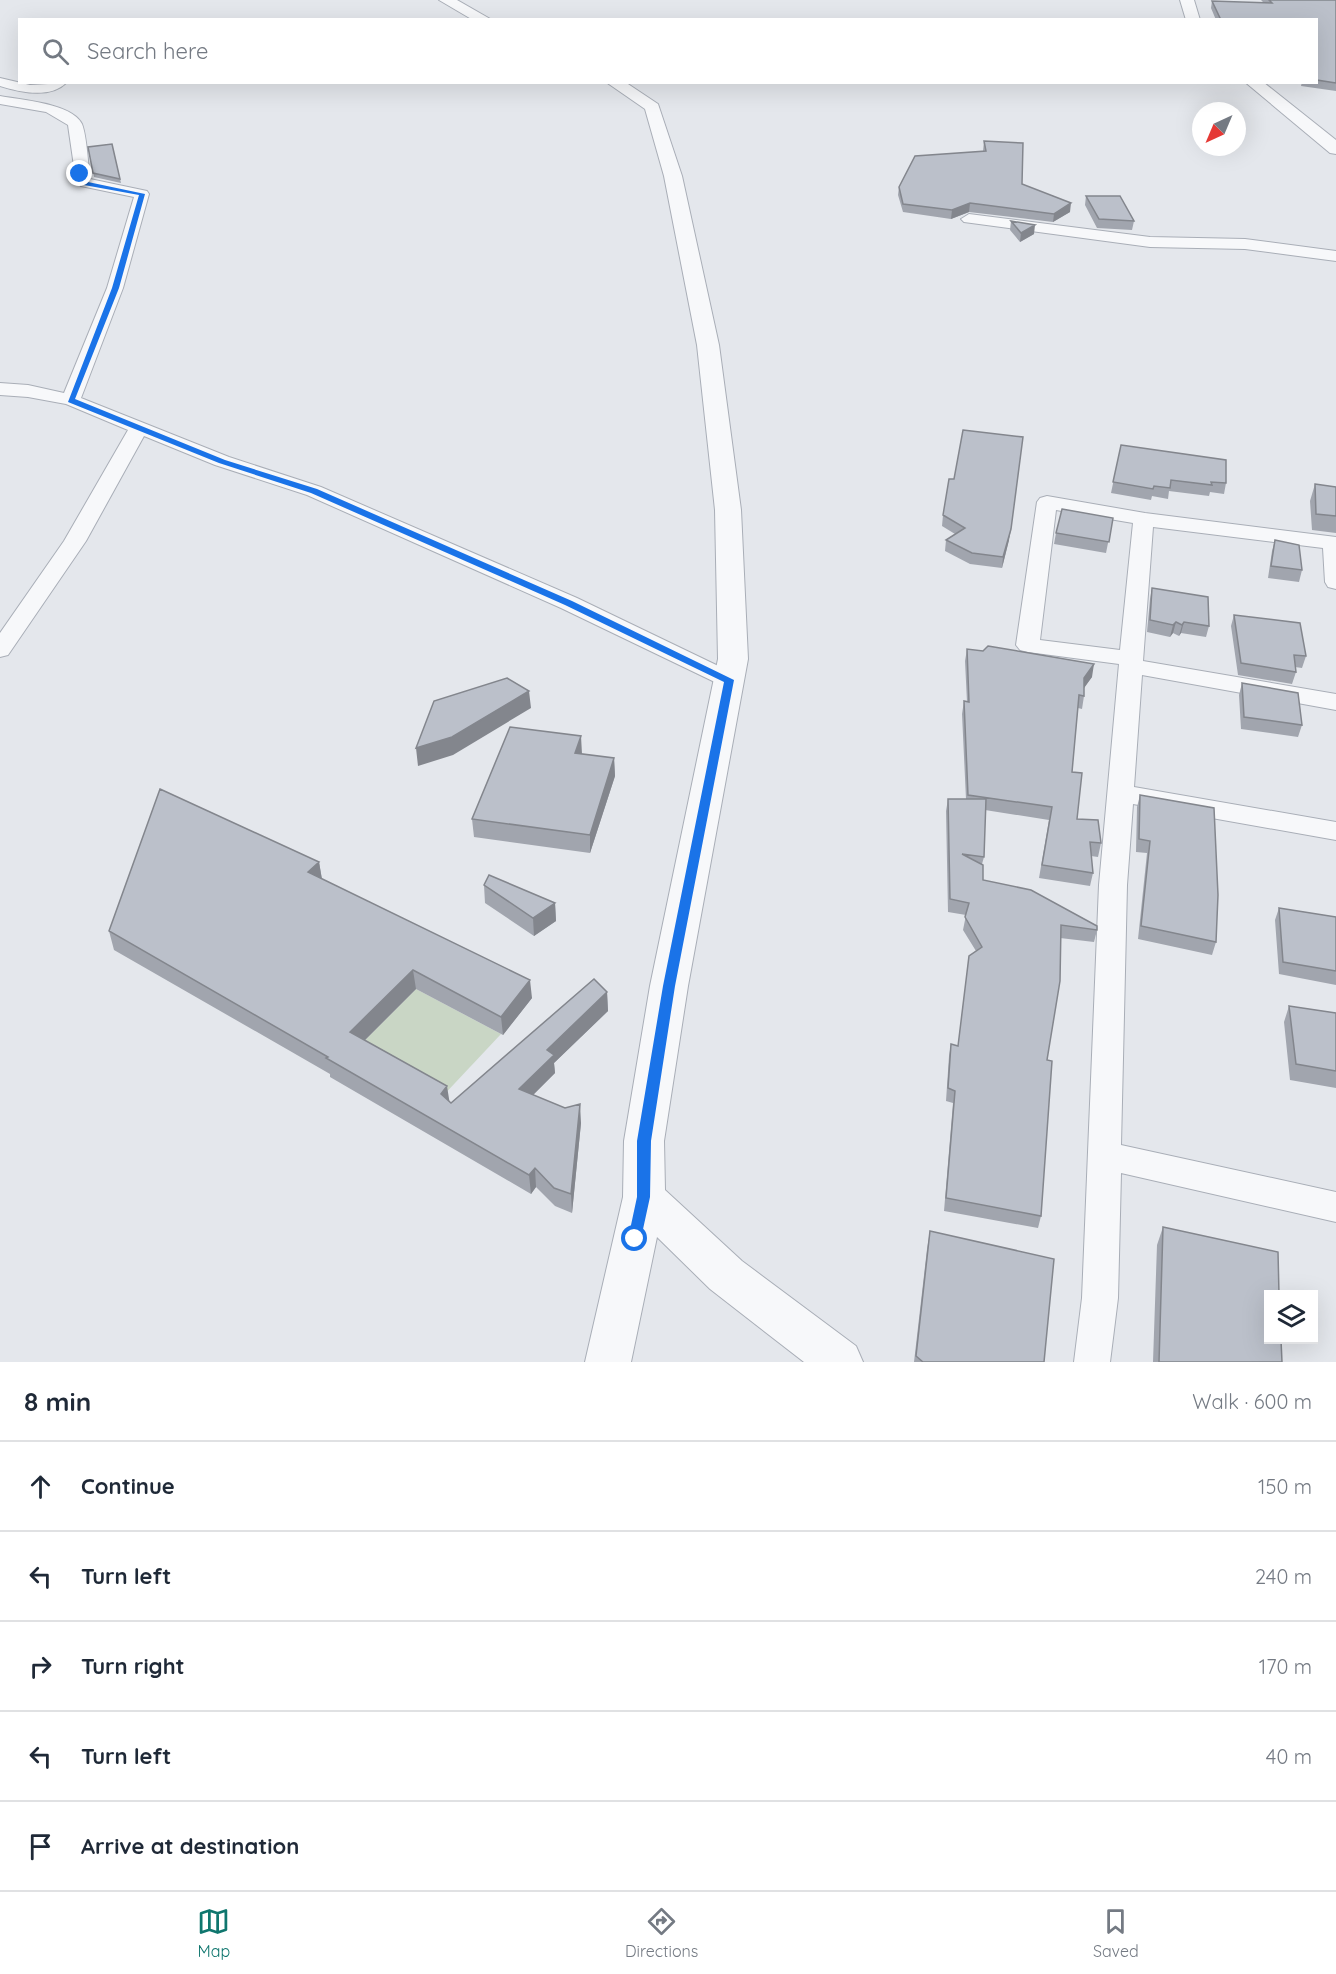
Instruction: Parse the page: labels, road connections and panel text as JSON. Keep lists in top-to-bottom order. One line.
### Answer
{"north":"bottom left","page":{"search":"Search here","heading":["8 min","Walk · 600 m"],"list":[["Continue","150 m"],["Turn left","240 m"],["Turn right","170 m"],["Turn left","40 m"],"Arrive at destination"],"nav":["Map","Directions","Saved"]}}
